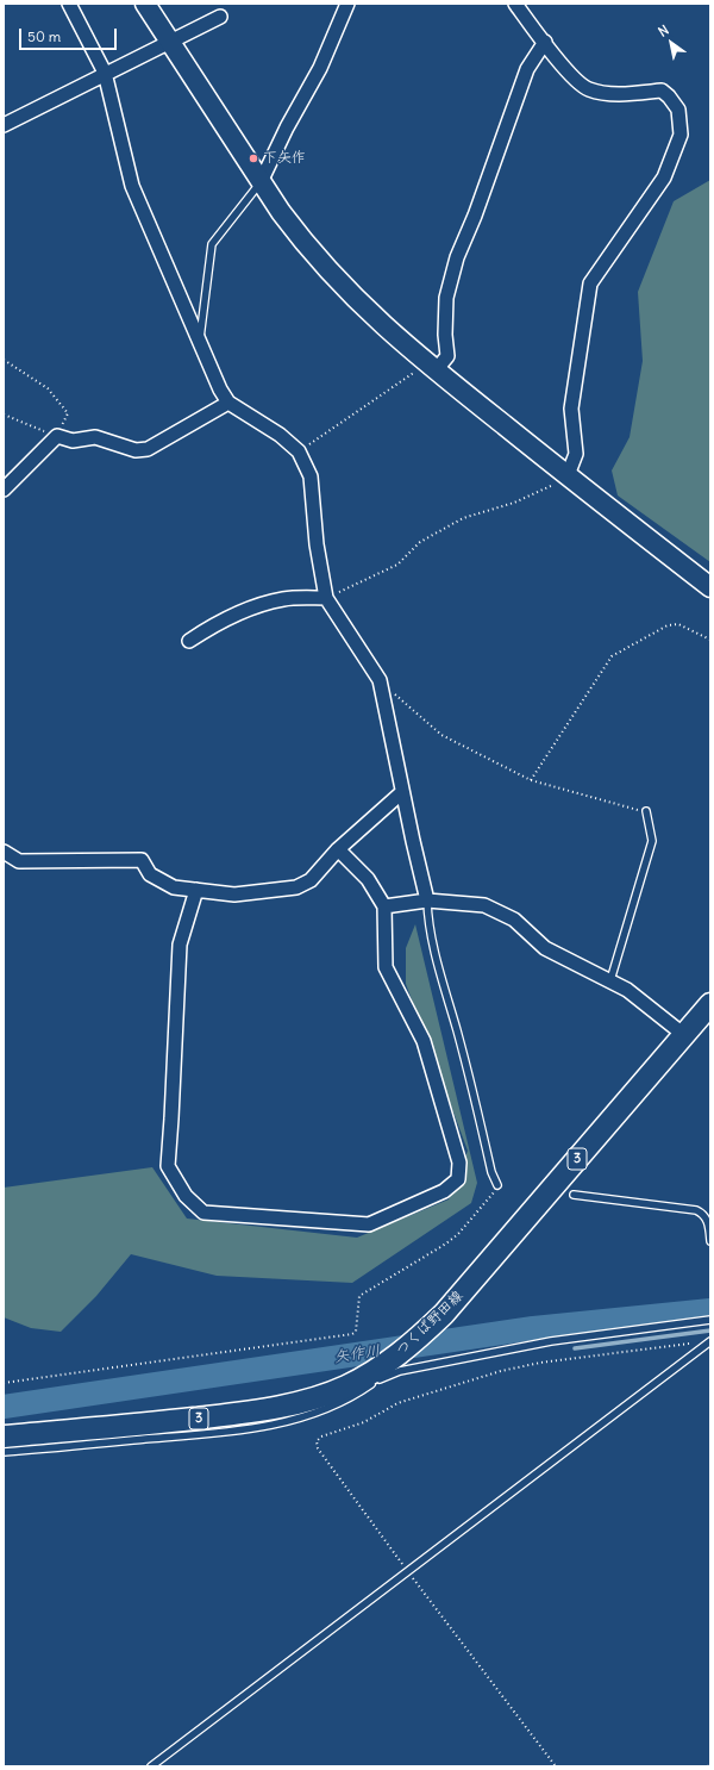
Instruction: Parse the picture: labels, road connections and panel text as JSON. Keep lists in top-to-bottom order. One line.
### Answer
{"streets":{"main road":["3","つくば野田線"]},"water":["矢作川"],"places":["下矢作"],"scale_bar":"50 m","north":"top left"}
